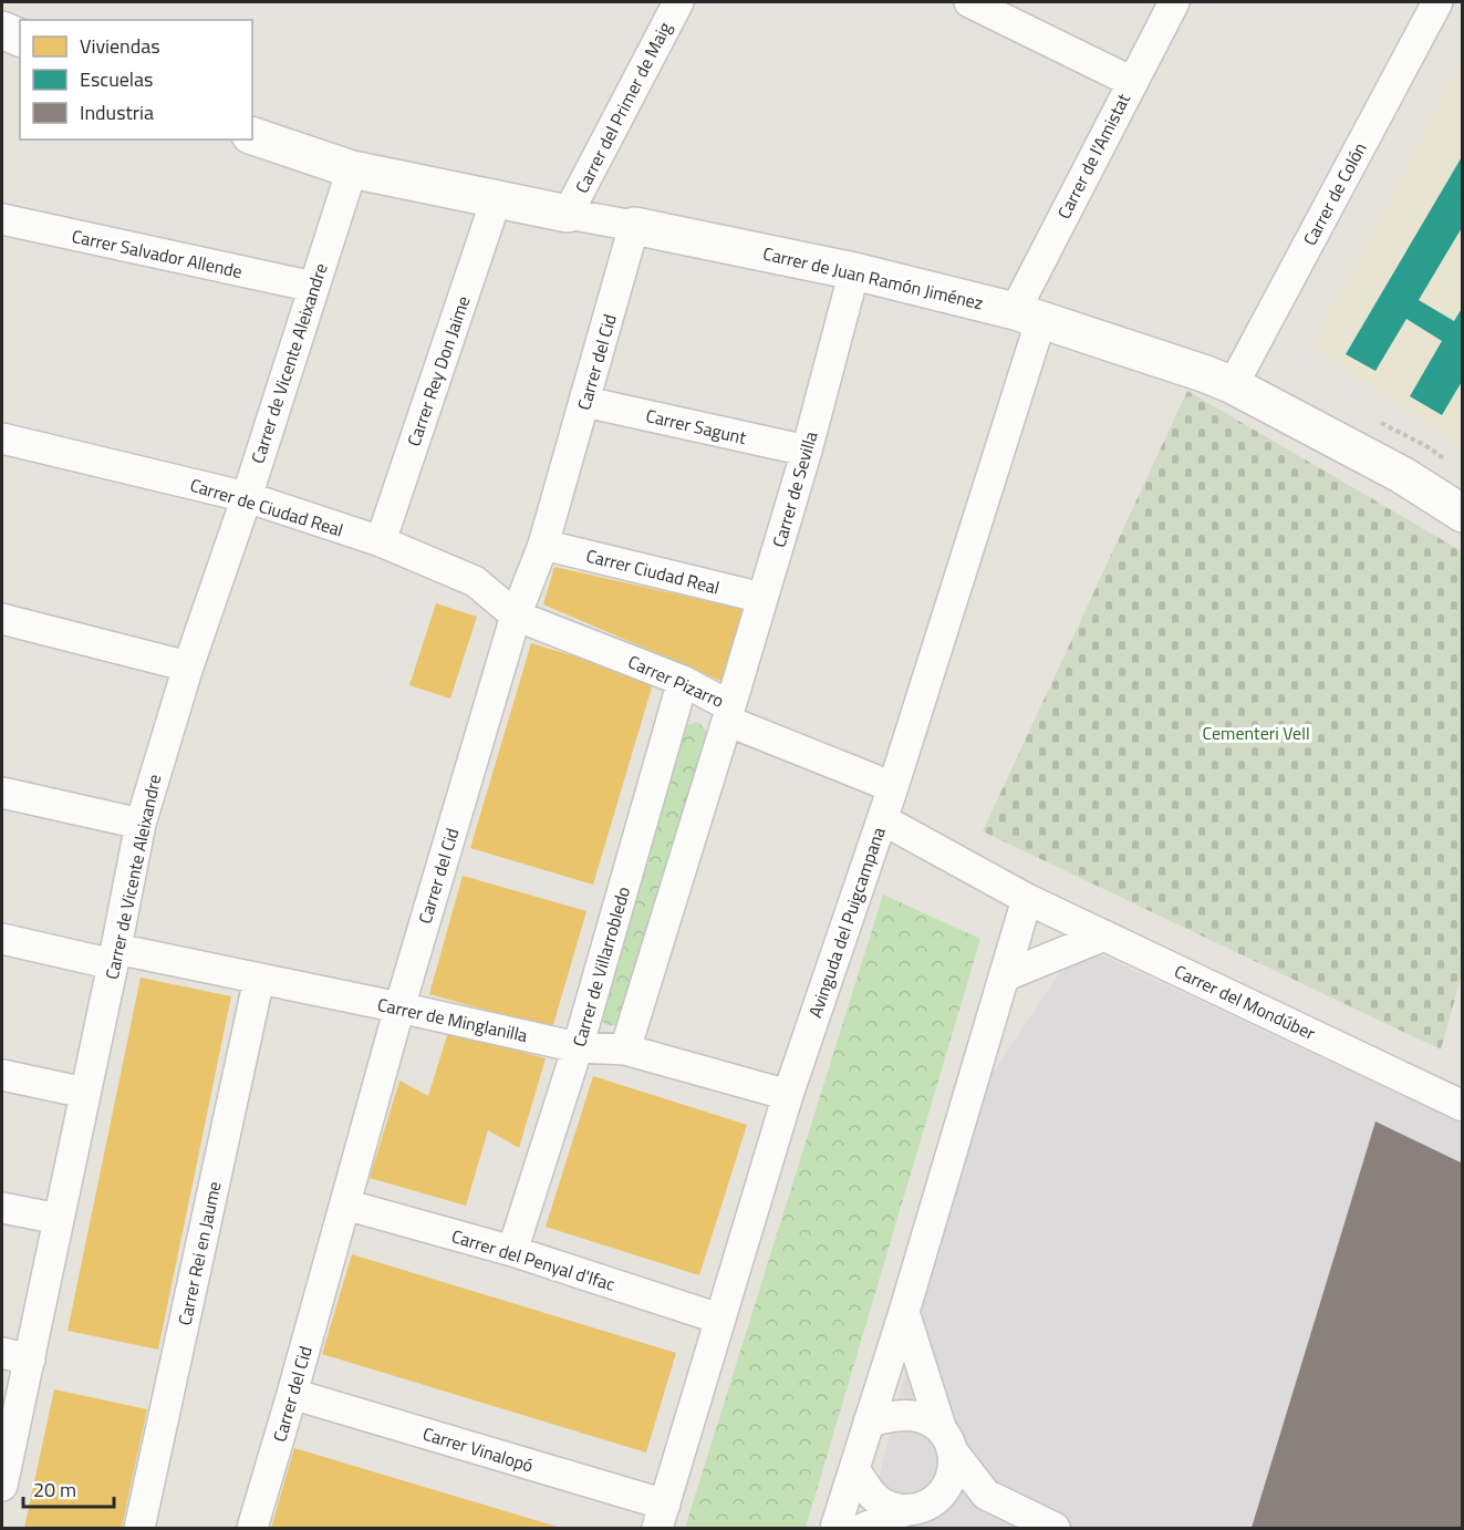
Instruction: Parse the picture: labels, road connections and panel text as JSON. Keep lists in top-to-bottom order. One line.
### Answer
{"streets":{"street":["Carrer del Primer de Maig","Carrer de l'Amistat","Carrer de Colón","Carrer Salvador Allende","Carrer de Juan Ramón Jiménez","Carrer del Cid","Carrer de Vicente Aleixandre","Carrer Rey Don Jaime","Carrer Sagunt","Carrer de Sevilla","Carrer de Ciudad Real","Carrer Ciudad Real","Carrer Pizarro","Avinguda del Puigcampana","Carrer de Villarrobledo","Carrer del Mondúber","Carrer de Minglanilla","Carrer Rei en Jaume","Carrer del Penyal d'Ifac","Carrer Vinalopó"]},"crossings":[["Carrer del Primer de Maig","Carrer de Juan Ramón Jiménez"],["Carrer de l'Amistat","Carrer de Juan Ramón Jiménez"],["Carrer de l'Amistat","Avinguda del Puigcampana"],["Carrer de Colón","Carrer de Juan Ramón Jiménez"],["Carrer Salvador Allende","Carrer de Vicente Aleixandre"],["Carrer de Juan Ramón Jiménez","Carrer del Cid"],["Carrer de Juan Ramón Jiménez","Carrer de Vicente Aleixandre"],["Carrer de Juan Ramón Jiménez","Carrer Rey Don Jaime"],["Carrer de Juan Ramón Jiménez","Carrer de Sevilla"],["Carrer de Juan Ramón Jiménez","Avinguda del Puigcampana"],["Carrer del Cid","Carrer Sagunt"],["Carrer del Cid","Carrer de Ciudad Real"],["Carrer del Cid","Carrer Ciudad Real"],["Carrer del Cid","Carrer Pizarro"],["Carrer del Cid","Carrer de Minglanilla"],["Carrer del Cid","Carrer del Penyal d'Ifac"],["Carrer del Cid","Carrer Vinalopó"],["Carrer de Vicente Aleixandre","Carrer de Ciudad Real"],["Carrer de Vicente Aleixandre","Carrer de Minglanilla"],["Carrer Rey Don Jaime","Carrer de Ciudad Real"],["Carrer Sagunt","Carrer de Sevilla"],["Carrer de Sevilla","Carrer Ciudad Real"],["Carrer de Sevilla","Carrer Pizarro"],["Carrer de Ciudad Real","Carrer Pizarro"],["Carrer Pizarro","Avinguda del Puigcampana"],["Carrer Pizarro","Carrer de Villarrobledo"],["Avinguda del Puigcampana","Carrer de Minglanilla"],["Avinguda del Puigcampana","Carrer del Penyal d'Ifac"],["Avinguda del Puigcampana","Carrer Vinalopó"],["Carrer de Villarrobledo","Carrer de Minglanilla"],["Carrer de Villarrobledo","Carrer del Penyal d'Ifac"],["Carrer de Minglanilla","Carrer Rei en Jaume"]],"parks":["Cementeri Vell"],"legend":["Viviendas","Escuelas","Industria"],"scale_bar":"20 m"}
